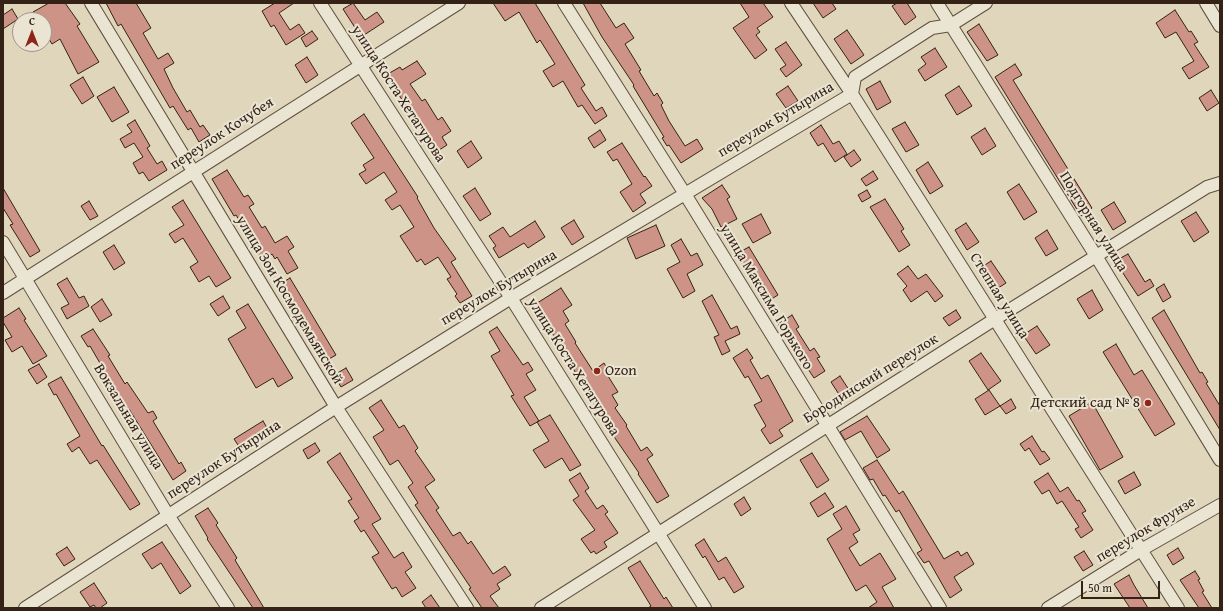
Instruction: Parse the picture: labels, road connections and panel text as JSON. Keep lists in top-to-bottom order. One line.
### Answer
{"streets":{"street":["улица Коста Хетагурова","переулок Бутырина","переулок Кочубея","Подгорная улица","Степная улица","улица Максима Горького","улица Зои Космодемьянской","Бородинский переулок","Вокзальная улица","переулок Фрунзе"]},"crossings":[["улица Коста Хетагурова","переулок Бутырина"],["улица Коста Хетагурова","переулок Кочубея"],["улица Коста Хетагурова","Бородинский переулок"],["переулок Бутырина","Подгорная улица"],["переулок Бутырина","Степная улица"],["переулок Бутырина","улица Максима Горького"],["переулок Бутырина","улица Зои Космодемьянской"],["переулок Бутырина","Вокзальная улица"],["переулок Кочубея","улица Зои Космодемьянской"],["переулок Кочубея","Вокзальная улица"],["Подгорная улица","Бородинский переулок"],["Степная улица","Бородинский переулок"],["Степная улица","переулок Фрунзе"],["улица Максима Горького","Бородинский переулок"]],"places":["Ozon","Детский сад № 8"],"scale_bar":"50 m","north":"top"}
